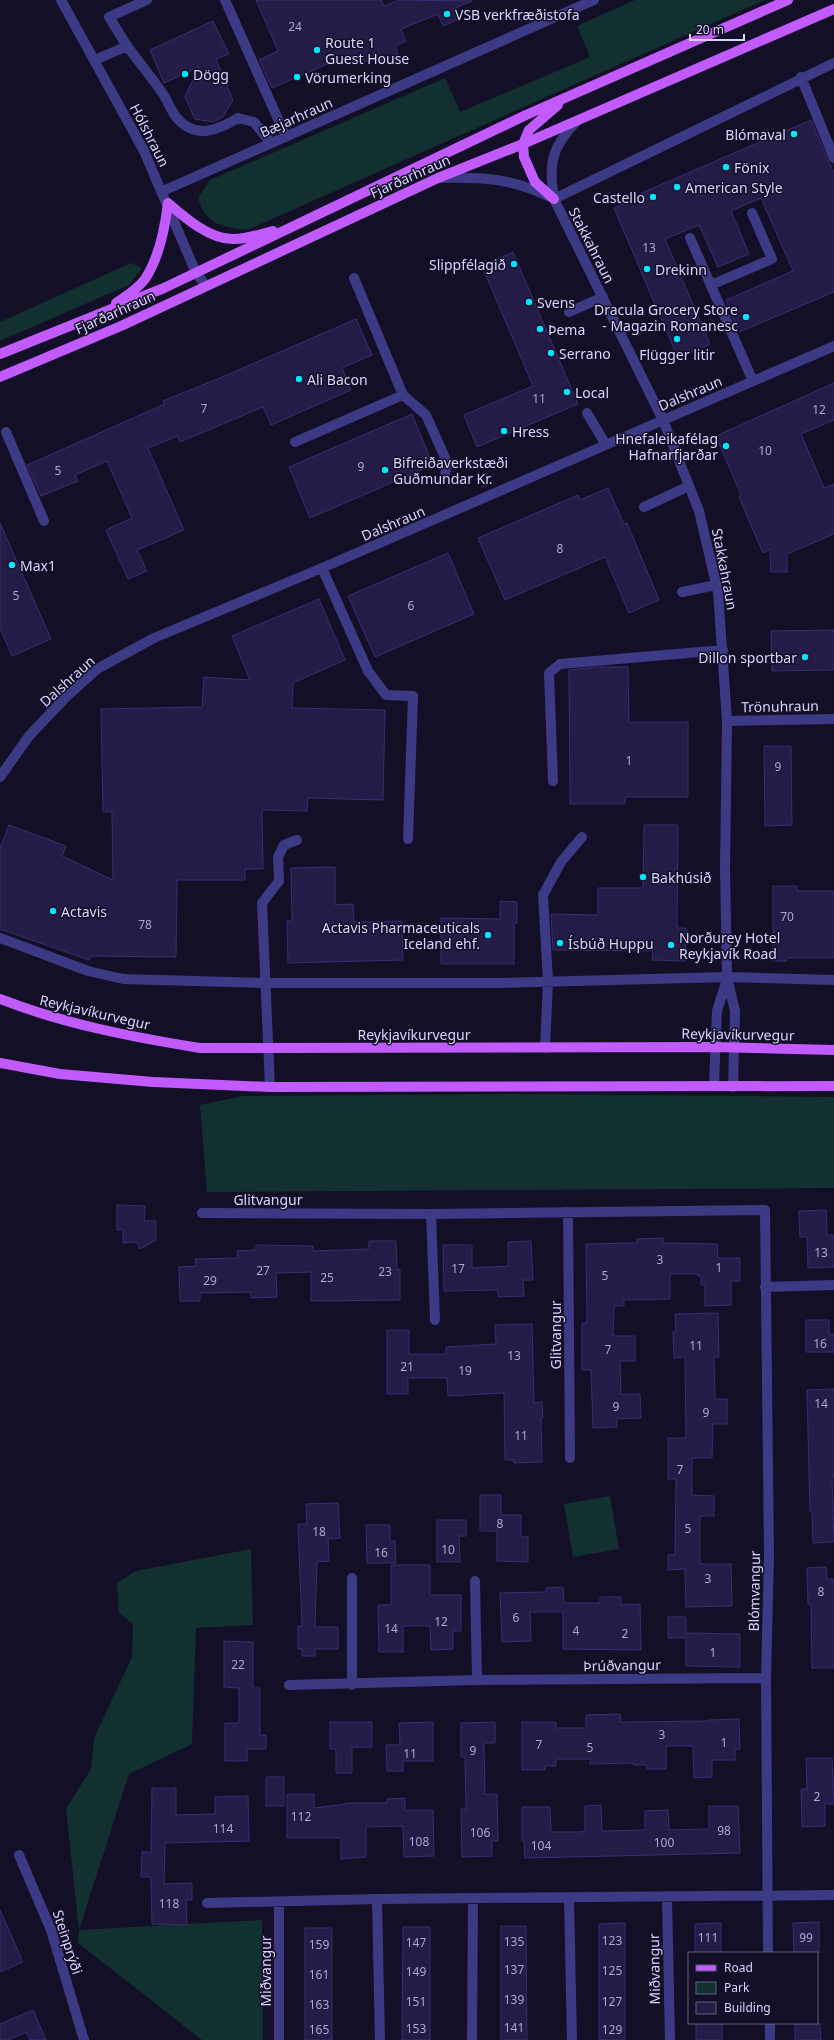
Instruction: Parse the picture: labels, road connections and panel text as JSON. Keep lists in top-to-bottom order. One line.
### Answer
{"streets":{"main road":["Fjarðarhraun","Reykjavíkurvegur"],"street":["Bæjarhraun","Hólshraun","Stakkahraun","Dalshraun","Trönuhraun","Glitvangur","Blómvangur","Þrúðvangur","Steinprýði","Miðvangur"]},"crossings":[["Bæjarhraun","Hólshraun"],["Hólshraun","Fjarðarhraun"],["Fjarðarhraun","Stakkahraun"],["Stakkahraun","Dalshraun"],["Stakkahraun","Trönuhraun"],["Stakkahraun","Reykjavíkurvegur"],["Glitvangur","Blómvangur"],["Blómvangur","Þrúðvangur"]],"places":["VSB verkfræðistofa","Route 1 Guest House","Dögg","Vörumerking","Blómaval","Fönix","American Style","Castello","Slippfélagið","Drekinn","Svens","Dracula Grocery Store - Magazin Romanesc","Þema","Flügger litir","Serrano","Ali Bacon","Local","Hress","Hnefaleikafélag Hafnarfjarðar","Bifreiðaverkstæði Guðmundar Kr.","Max1","Dillon sportbar","Bakhúsið","Actavis","Actavis Pharmaceuticals Iceland ehf.","Ísbúð Huppu","Norðurey Hotel Reykjavík Road"],"house_numbers":["24","13","11","7","12","10","9","5","8","5","6","1","9","70","78","13","3","1","17","27","23","5","25","29","16","11","7","13","21","19","14","9","9","11","7","8","5","18","10","16","3","8","6","12","14","4","2","1","22","3","1","7","5","9","11","2","112","114","98","106","108","100","104","118","111","99","123","135","147","159","137","125","149","161","139","151","127","163","141","153","165","129"],"legend":["Road","Park","Building"],"scale_bar":"20 m"}
